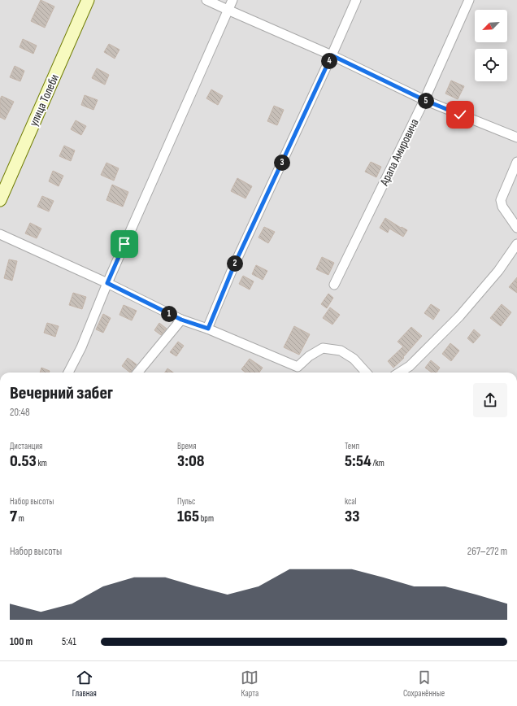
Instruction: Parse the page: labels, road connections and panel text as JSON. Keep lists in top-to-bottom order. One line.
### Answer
{"streets":{"street":["улица Толеби","Арапа Амировича"]},"north":"bottom left","page":{"pins":["4","5","3","2","1"],"heading":["Вечерний забег","20:48"],"stats":[["Дистанция","0.53 km"],["Время","3:08"],["Темп","5:54 /km"],["Набор высоты","7 m"],["Пульс","165 bpm"],["kcal","33"]],"chart":["Набор высоты","267–272 m"],"list":[{"name":"100 m","note":"5:41"}],"tabs":["Главная","Карта","Сохранённые"]}}
